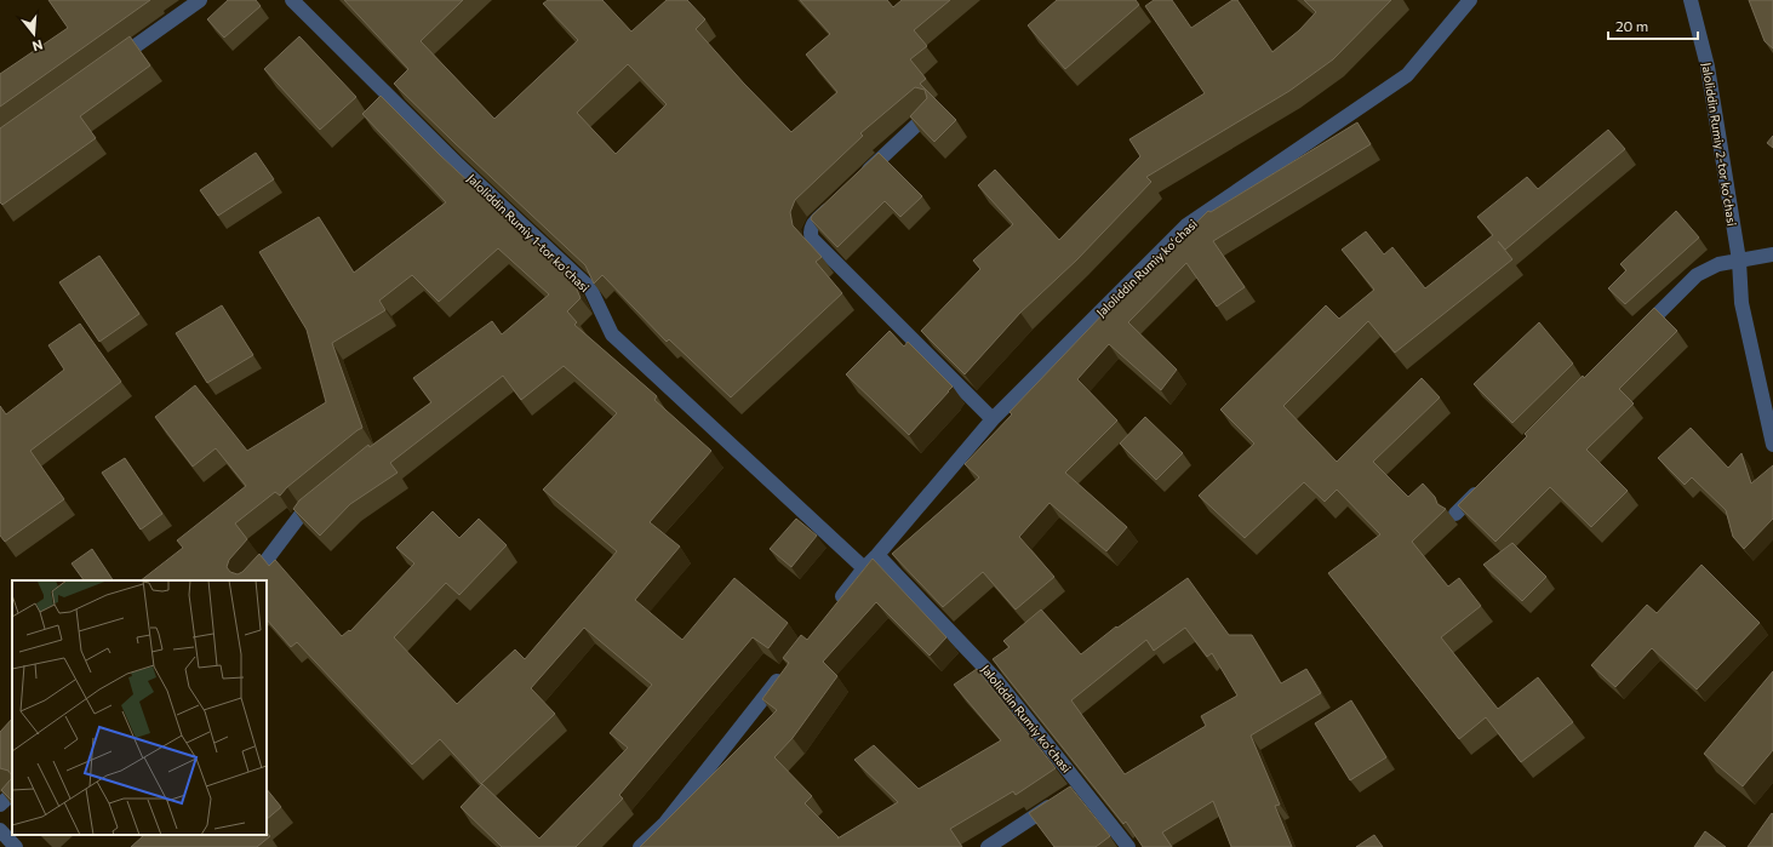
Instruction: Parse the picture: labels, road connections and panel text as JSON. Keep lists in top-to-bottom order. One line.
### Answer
{"streets":{"street":["Jaloliddin Rumiy 2-tor koʼchasi","Jaloliddin Rumiy 1-tor koʼchasi","Jaloliddin Rumiy koʻchasi"]},"crossings":[["Jaloliddin Rumiy 1-tor koʼchasi","Jaloliddin Rumiy koʻchasi"]],"scale_bar":"20 m","north":"bottom"}
